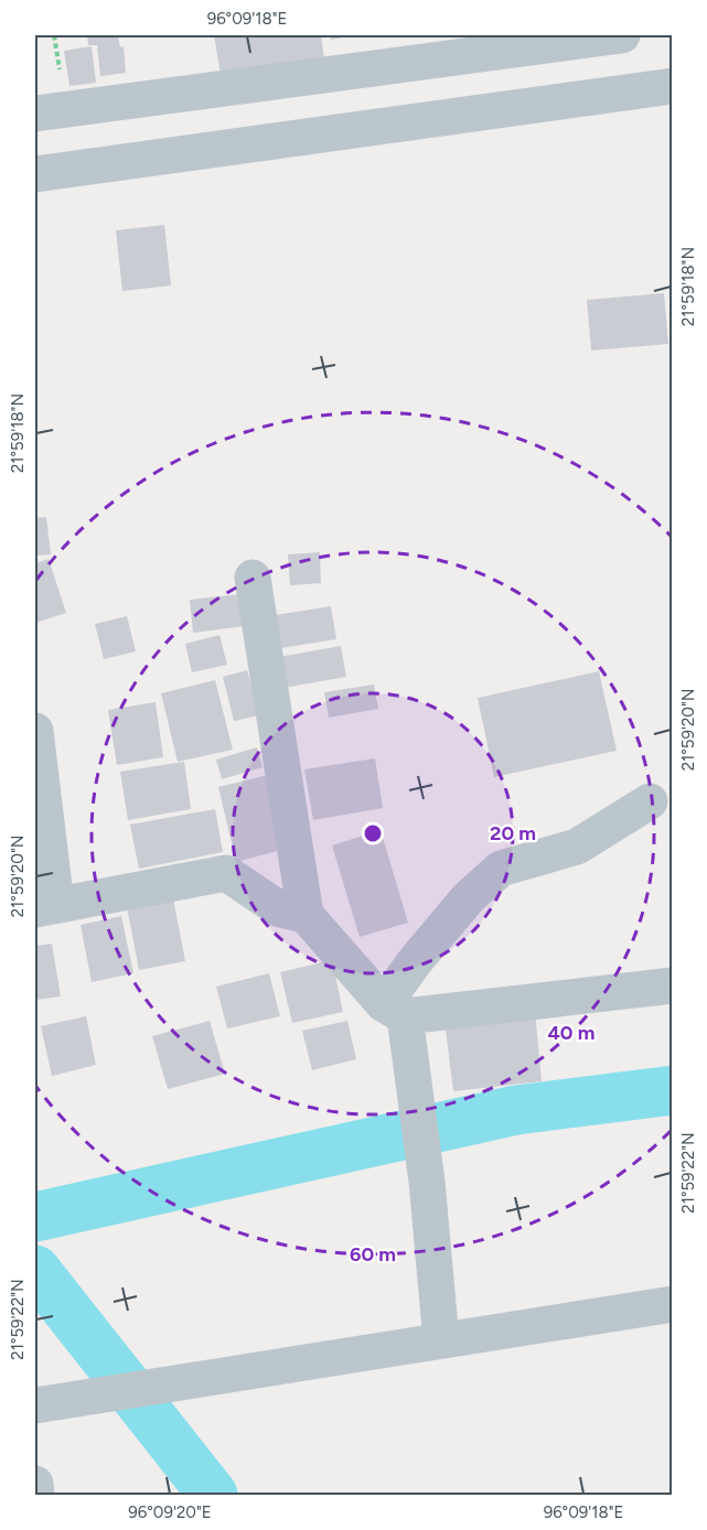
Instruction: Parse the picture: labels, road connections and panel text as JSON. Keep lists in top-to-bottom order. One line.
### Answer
{"coordinates":["96°09'18\"E","21°59'18\"N","21°59'20\"N","21°59'22\"N","96°09'20\"E"],"rings":["20 m","40 m","60 m"]}
